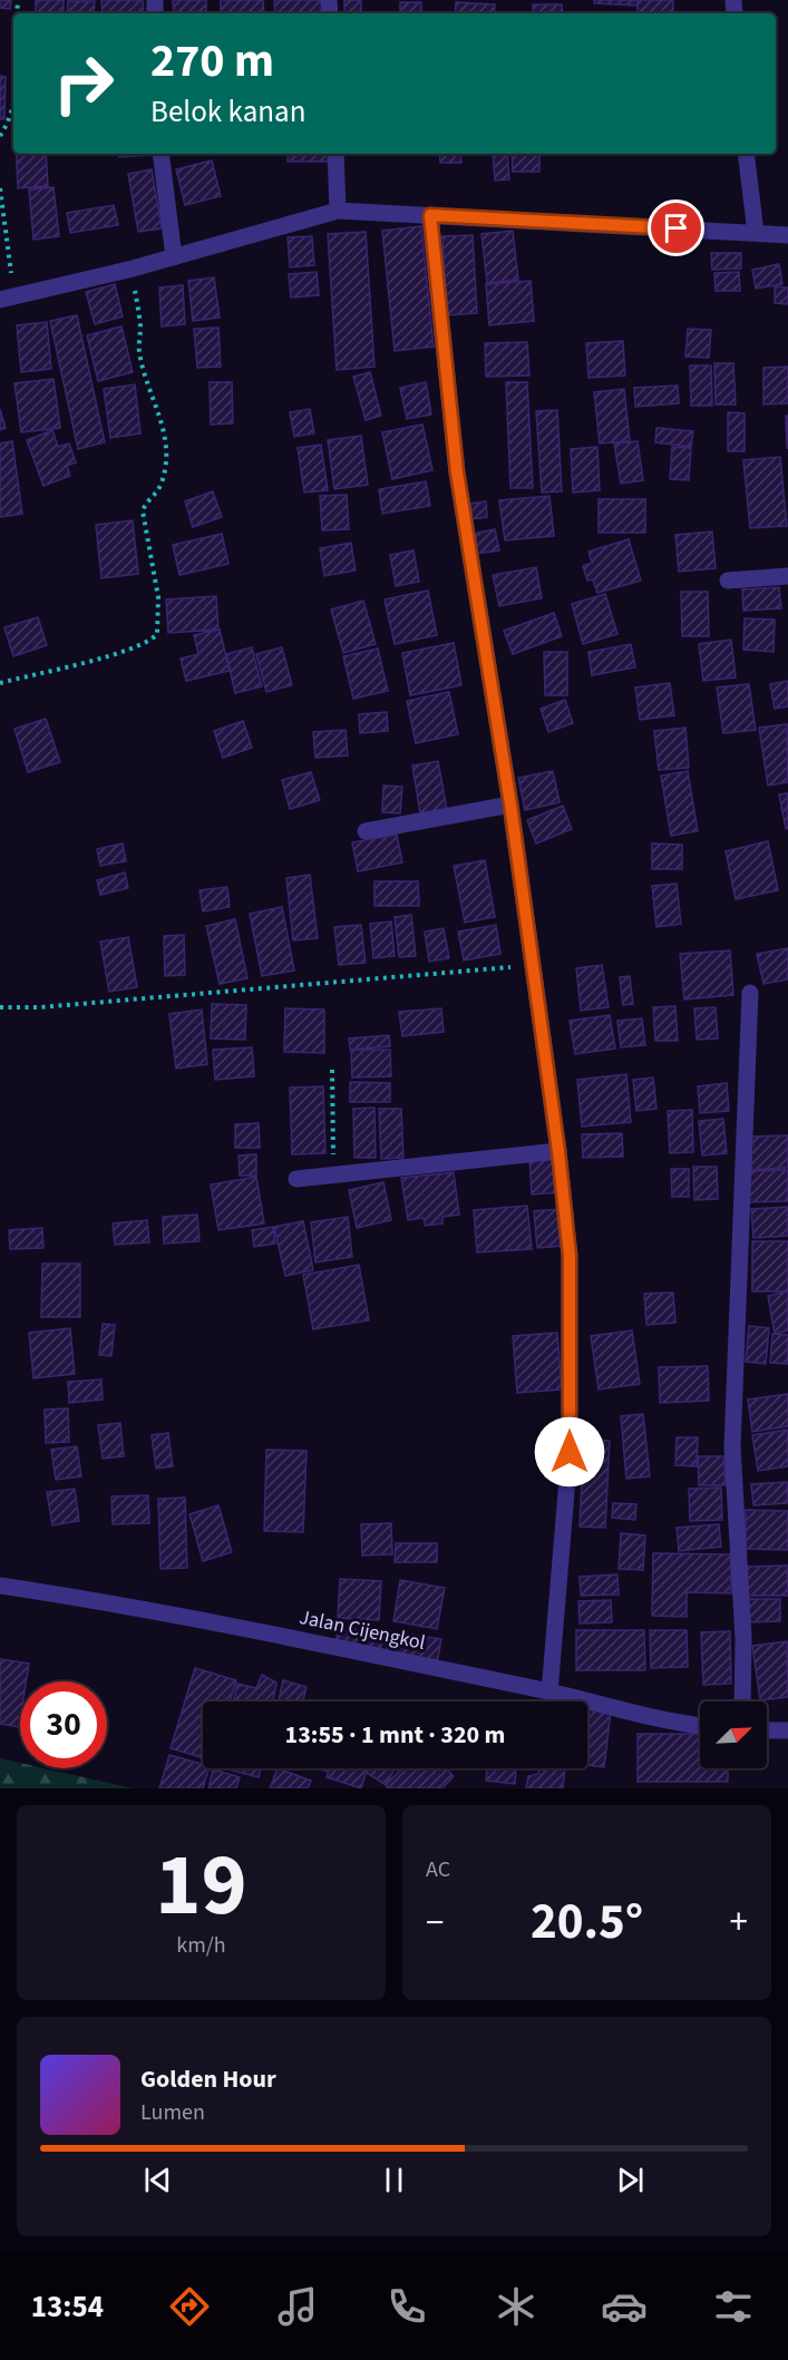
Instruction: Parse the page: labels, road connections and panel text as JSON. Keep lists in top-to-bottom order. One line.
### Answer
{"streets":{"street":["Jalan Cijengkol"]},"north":"top right","page":{"turn":["270 m","Belok kanan"],"limit":"30","trip":"13:55 · 1 mnt · 320 m","tile":[["19","km/h"],"AC"],"heat":["−","20.5°","+"],"song":["Golden Hour","Lumen"],"tabs":"13:54"}}
